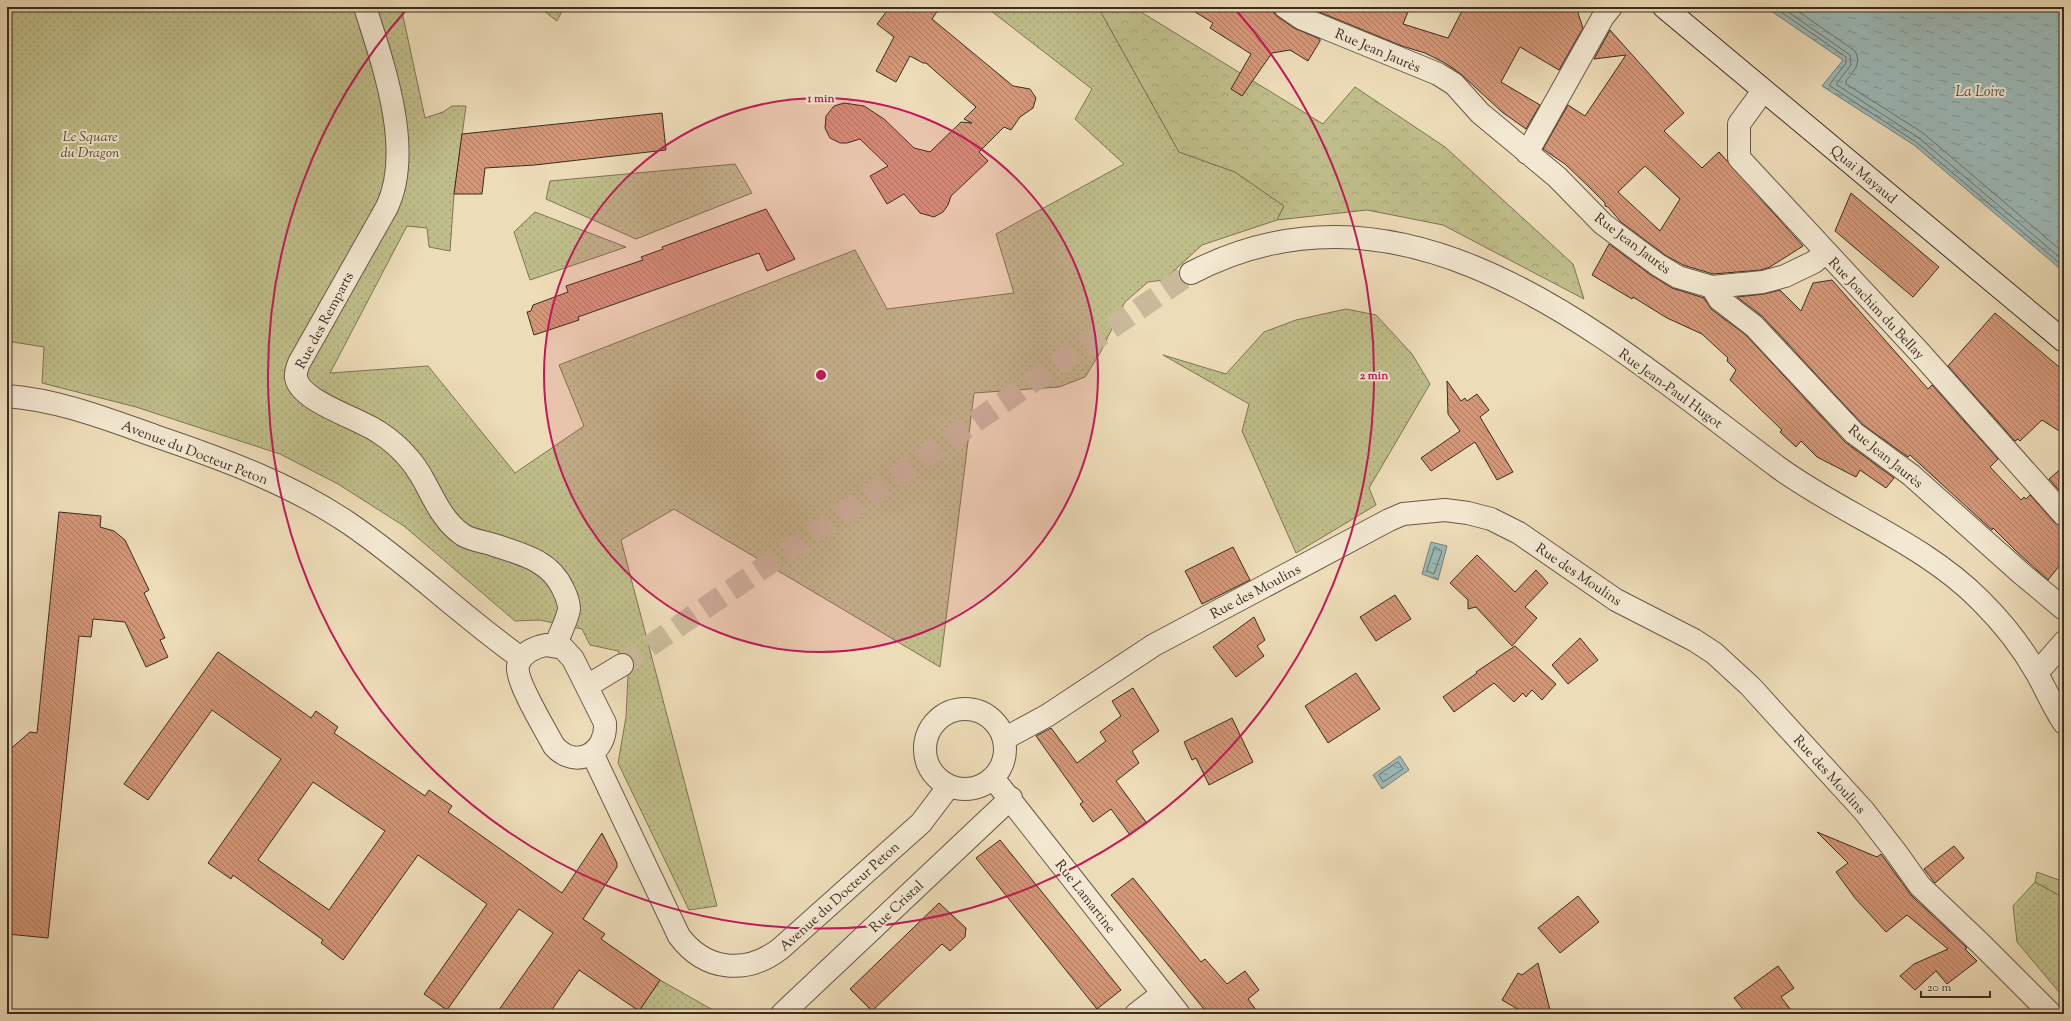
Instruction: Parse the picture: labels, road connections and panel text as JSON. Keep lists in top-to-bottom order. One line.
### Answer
{"streets":{"street":["Rue Jean Jaurès","Quai Mayaud","Rue Joachim du Bellay","Rue des Remparts","Rue Jean-Paul Hugot","Avenue du Docteur Peton","Rue des Moulins","Rue Lamartine","Rue Cristal"]},"crossings":[["Quai Mayaud","Rue Joachim du Bellay"],["Avenue du Docteur Peton","Rue des Moulins"],["Avenue du Docteur Peton","Rue Lamartine"],["Rue des Moulins","Rue Lamartine"],["Rue Lamartine","Rue Cristal"]],"water":["La Loire"],"parks":["Le Square du Dragon"],"scale_bar":"20 m","rings":["1 min","2 min"]}
